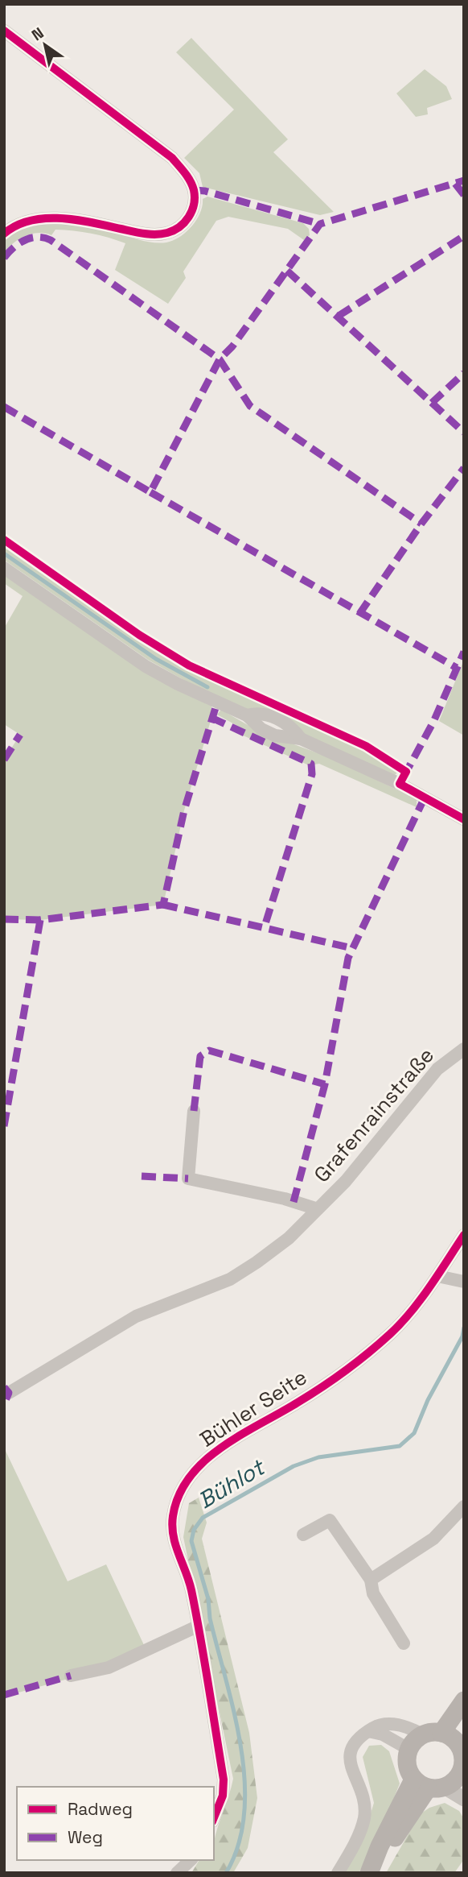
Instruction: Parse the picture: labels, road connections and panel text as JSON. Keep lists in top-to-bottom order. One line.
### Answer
{"streets":{"street":["Grafenrainstraße","Bühler Seite"]},"water":["Bühlot"],"legend":["Radweg","Weg"],"north":"top left"}
